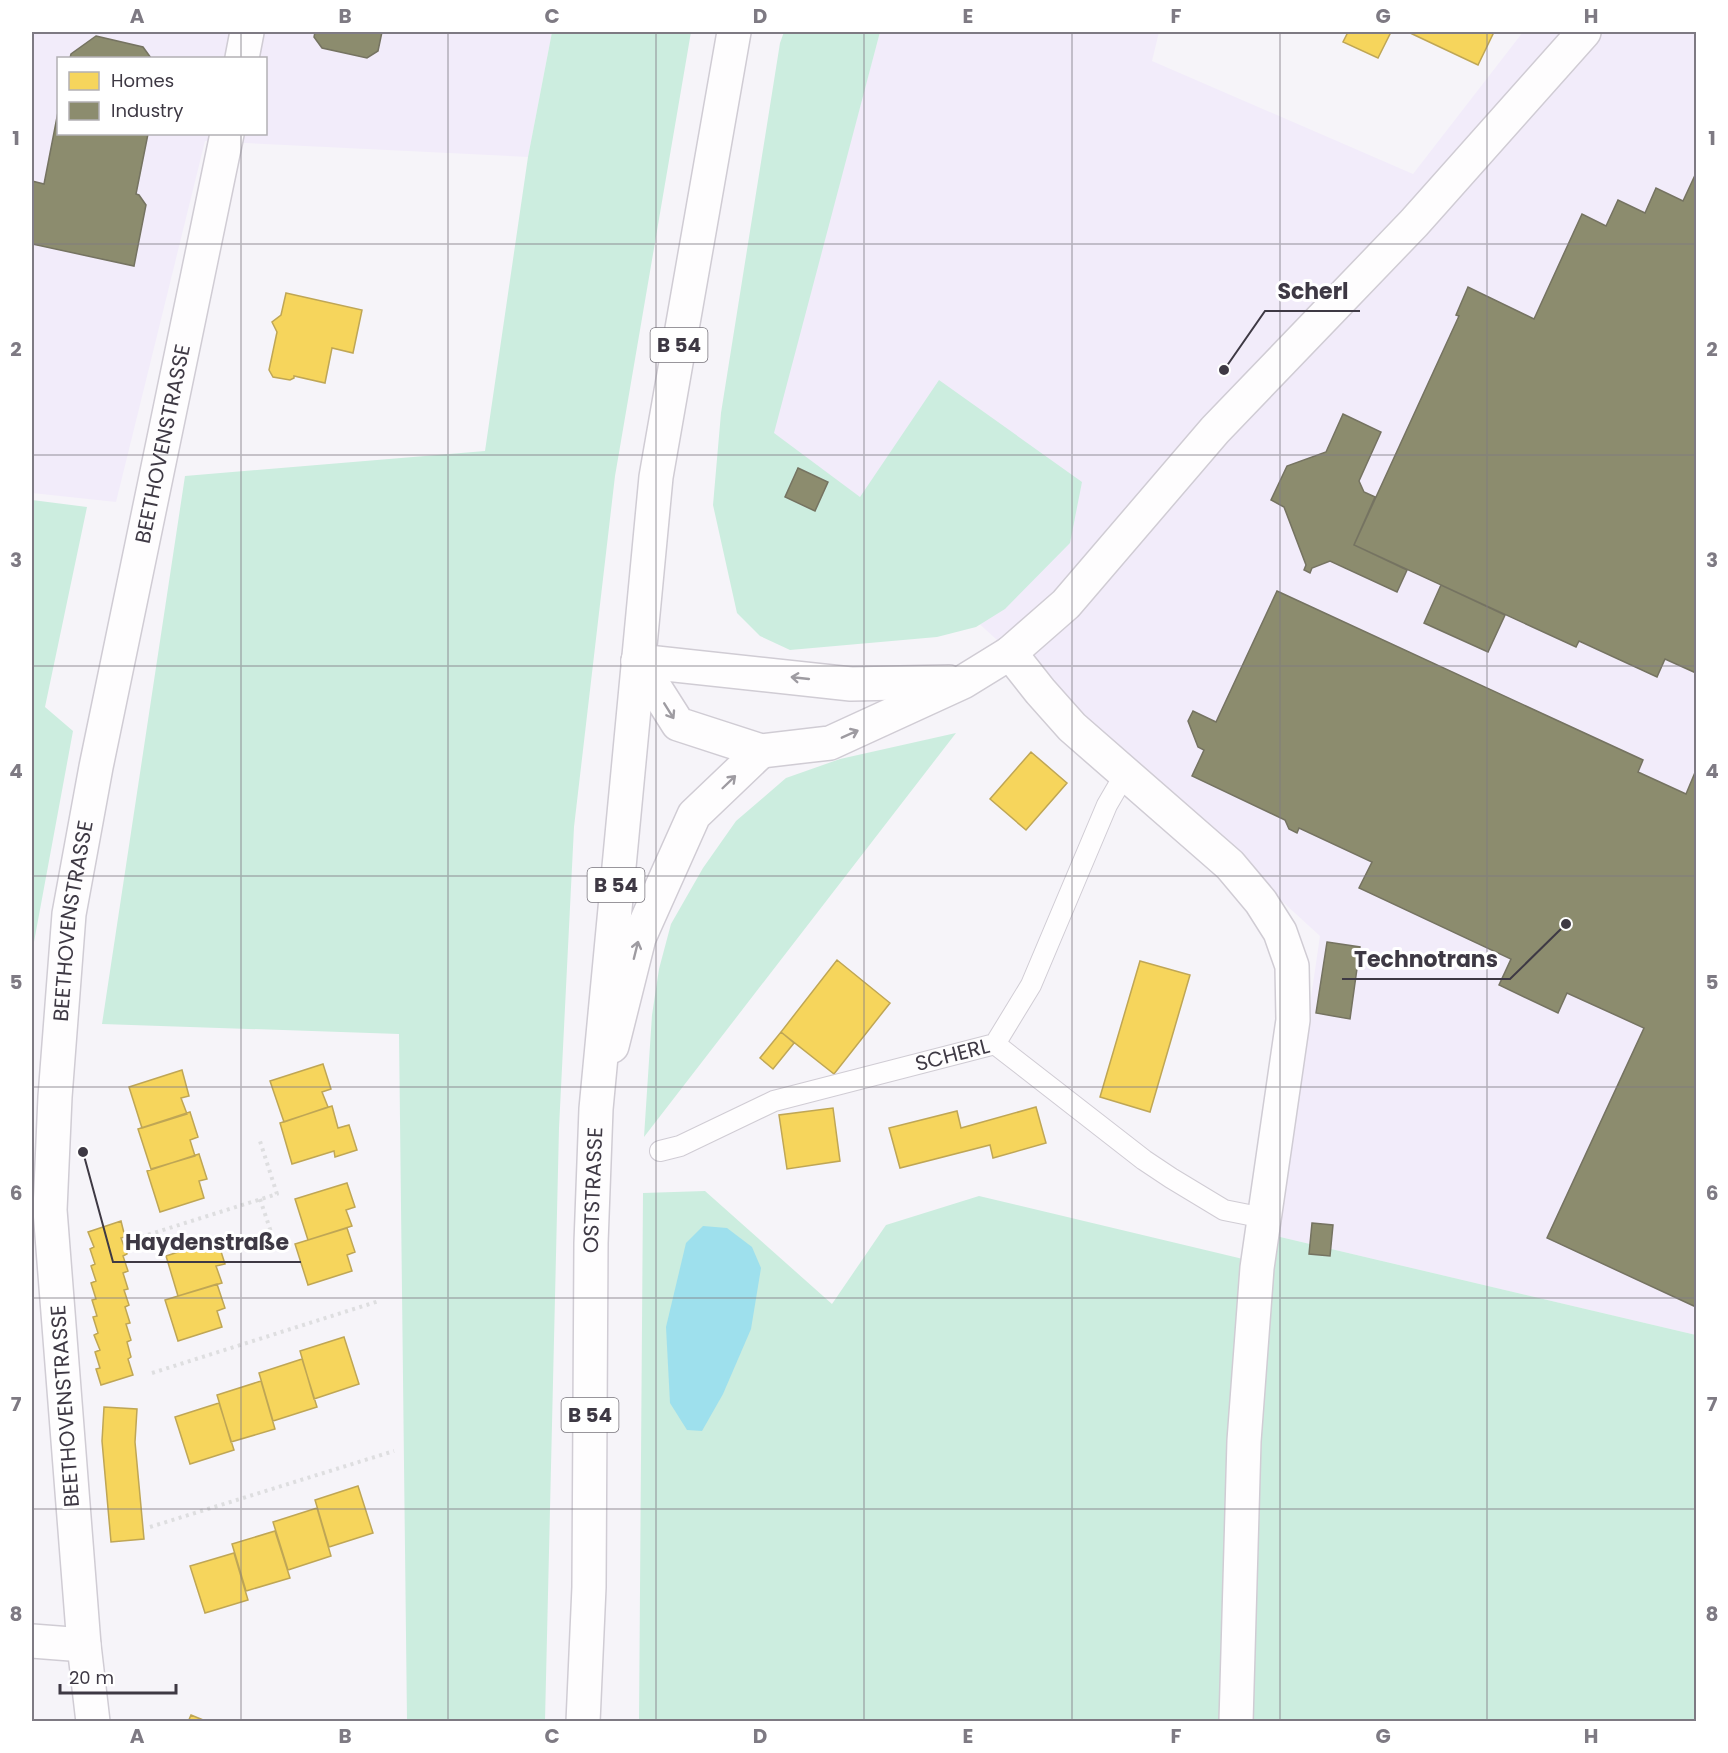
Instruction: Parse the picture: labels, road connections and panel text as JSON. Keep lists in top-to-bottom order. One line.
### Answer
{"streets":{"street":["B 54","BEETHOVENSTRASSE","OSTSTRASSE"],"lane":["SCHERL"]},"crossings":[["B 54","OSTSTRASSE"]],"places":["Scherl","Technotrans","Haydenstraße"],"legend":["Homes","Industry"],"scale_bar":"20 m","grid":{"columns":["A","B","C","D","E","F","G","H"],"rows":["1","2","3","4","5","6","7","8"]}}
